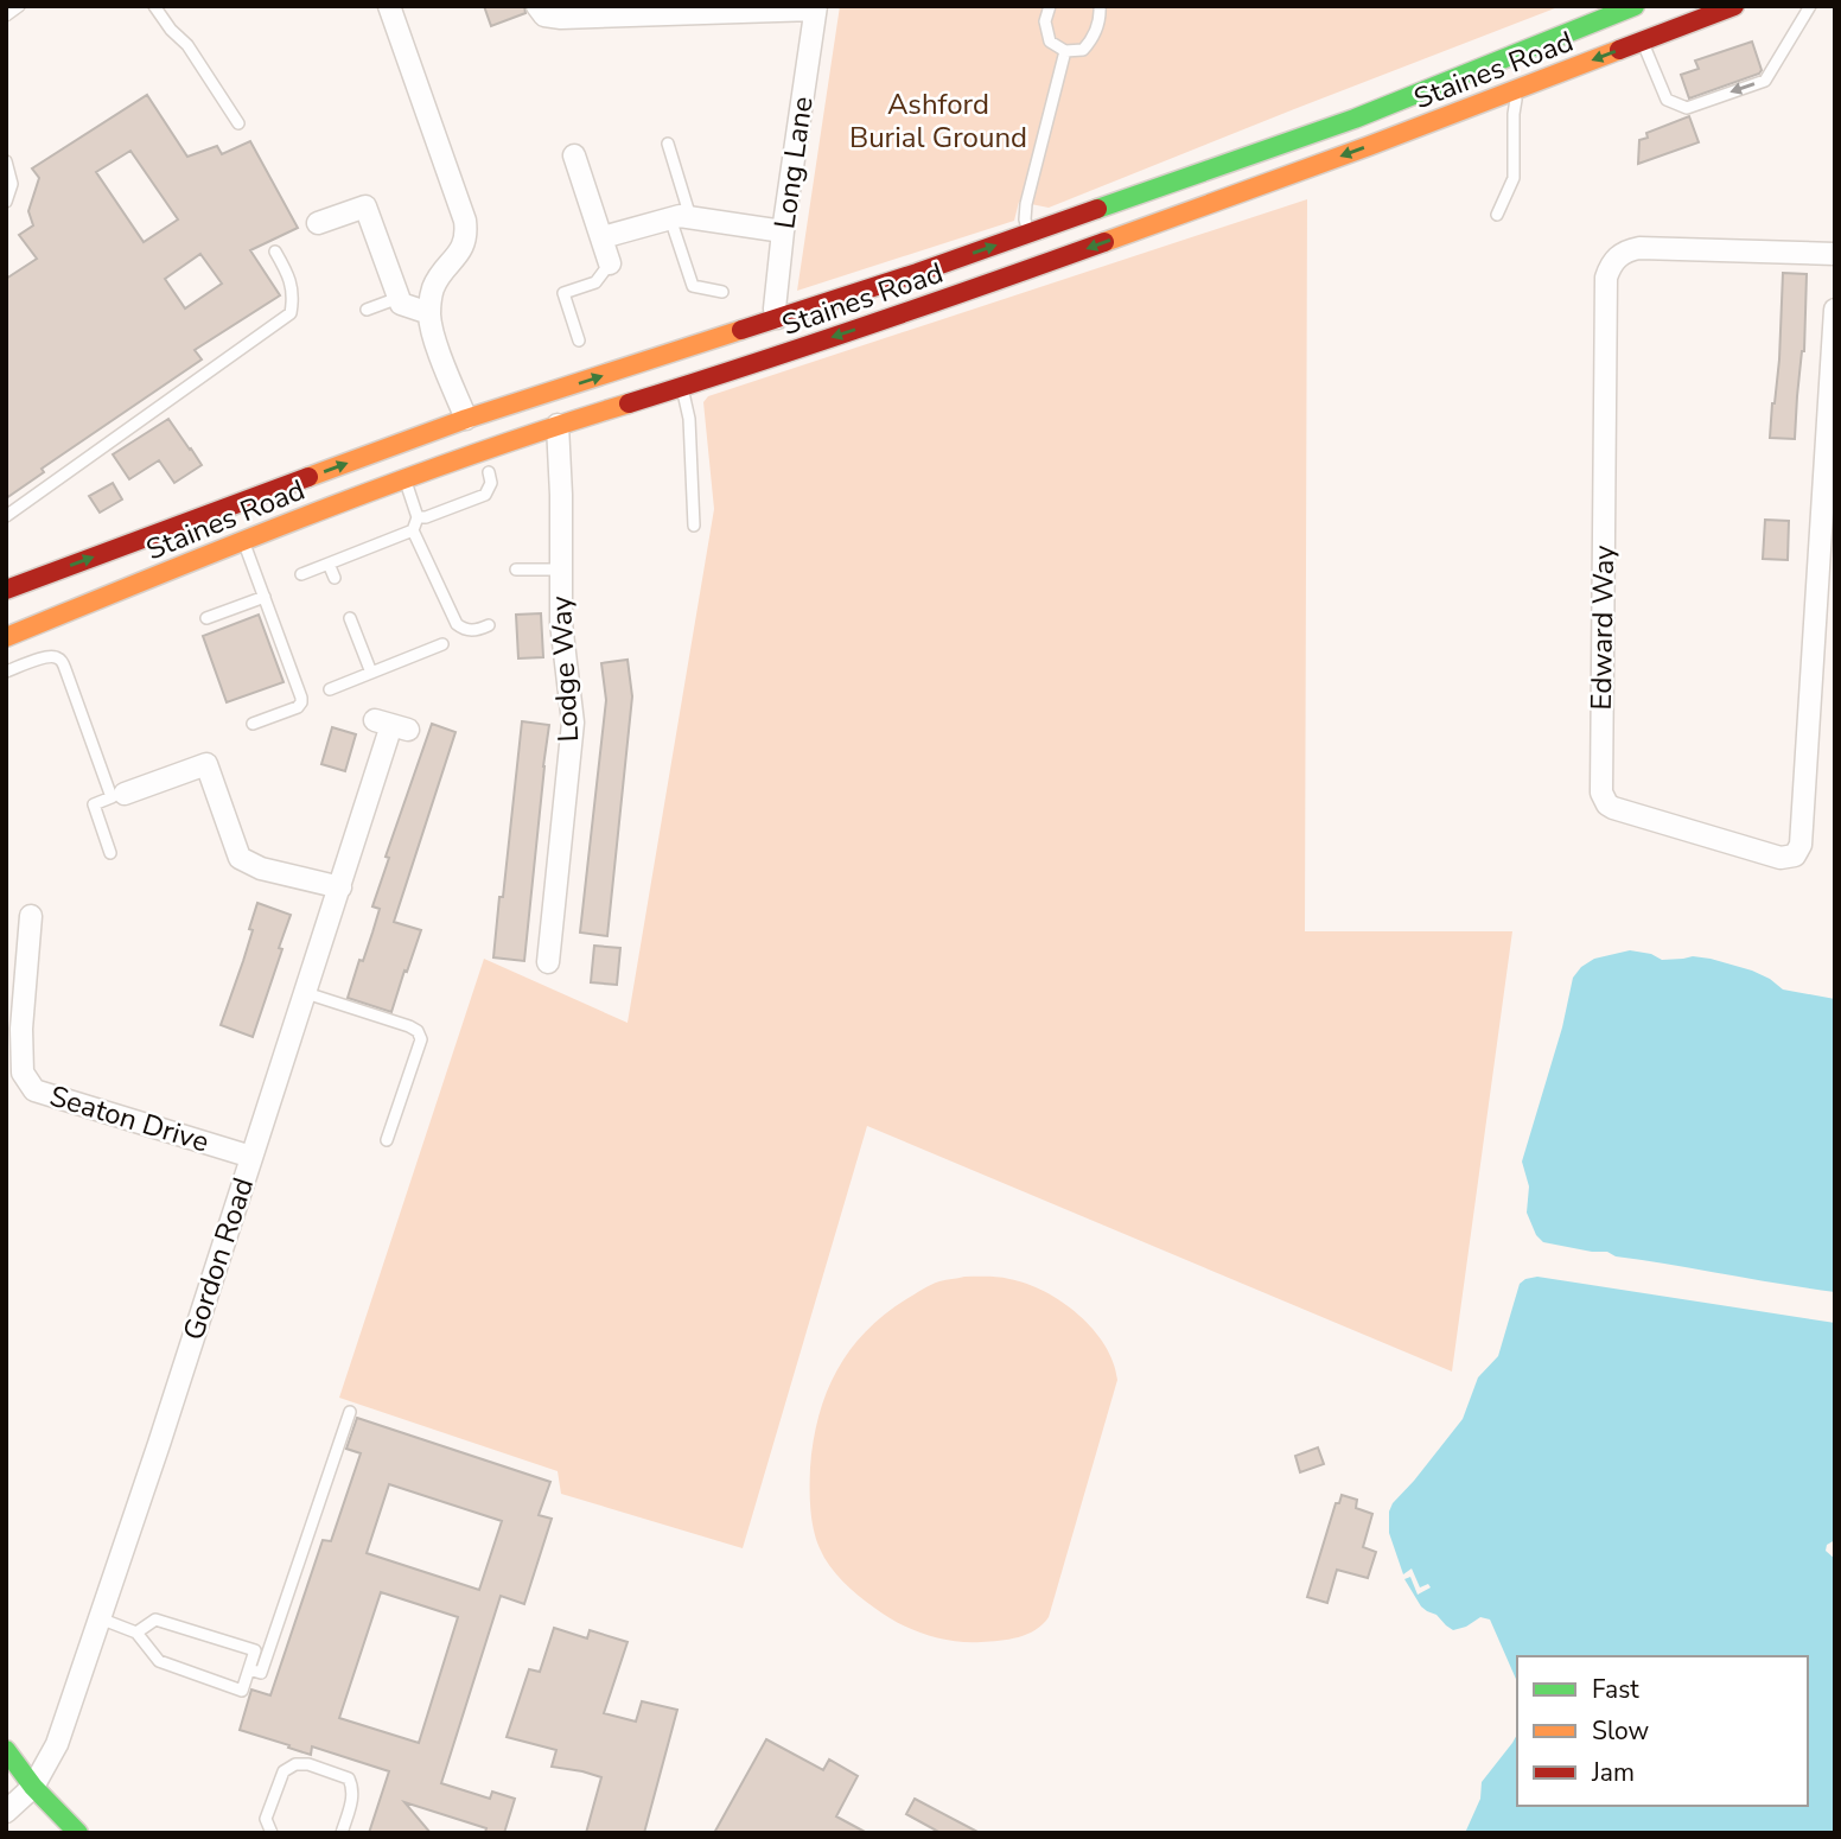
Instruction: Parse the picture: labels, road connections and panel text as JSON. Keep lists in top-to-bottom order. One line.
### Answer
{"streets":{"main road":["Staines Road"],"street":["Long Lane","Edward Way","Lodge Way","Seaton Drive","Gordon Road"]},"crossings":[["Staines Road","Long Lane"],["Staines Road","Lodge Way"],["Seaton Drive","Gordon Road"]],"parks":["Ashford Burial Ground"],"legend":["Fast","Slow","Jam"]}
